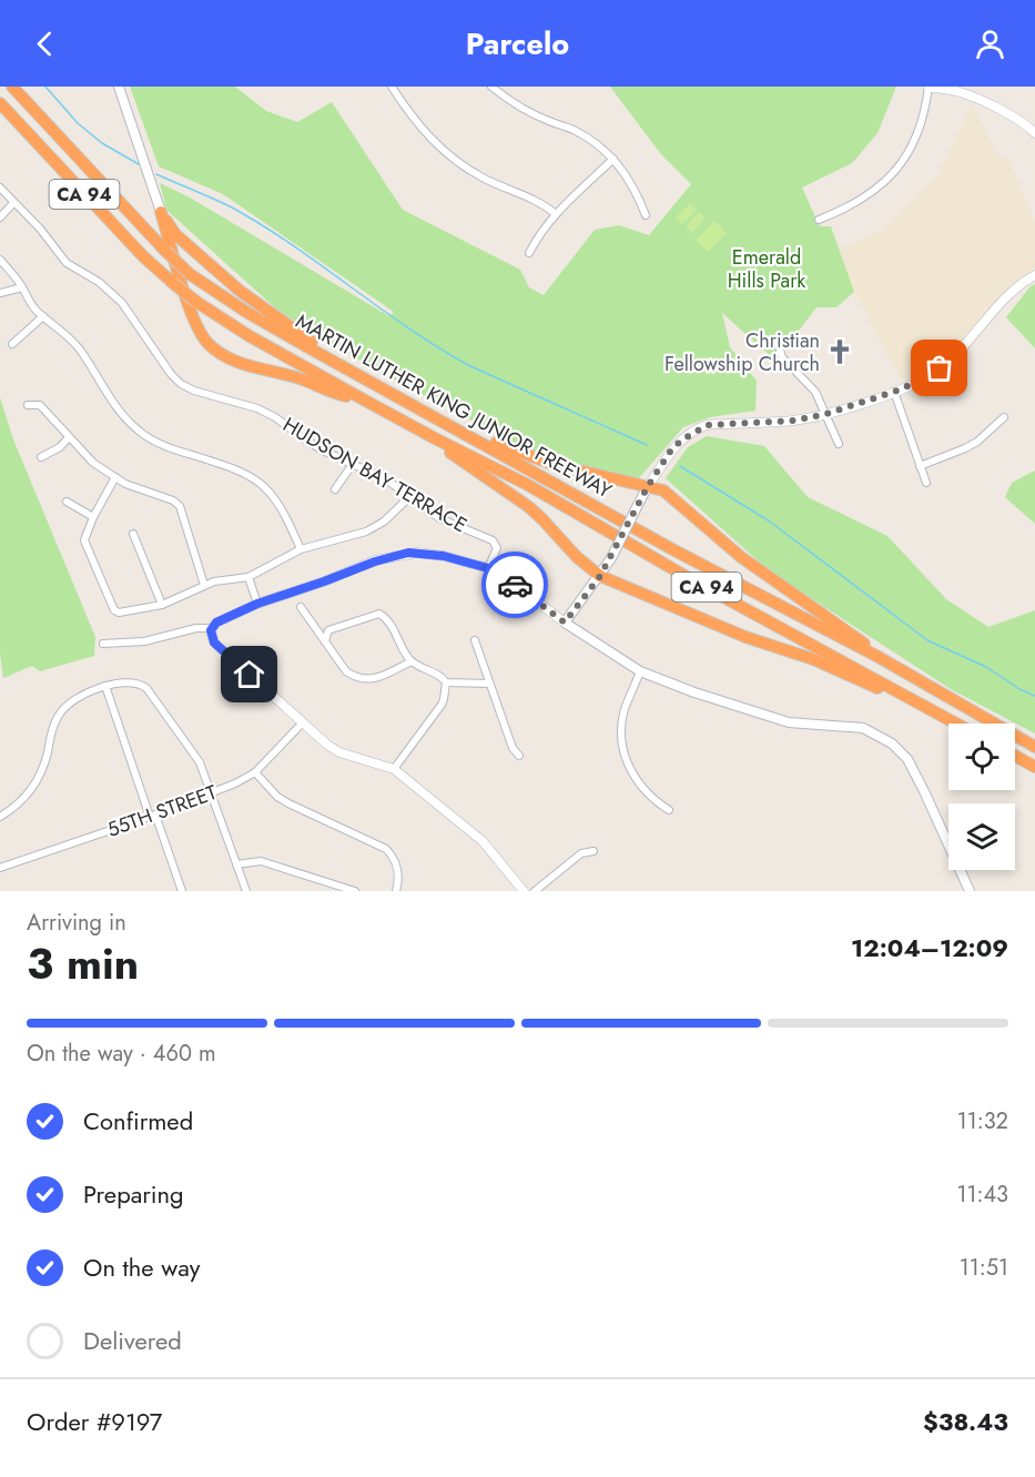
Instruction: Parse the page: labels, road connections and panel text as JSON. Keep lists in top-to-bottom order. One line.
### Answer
{"streets":{"highway":["CA 94","MARTIN LUTHER KING JUNIOR FREEWAY"],"street":["HUDSON BAY TERRACE","55TH STREET"]},"parks":["Emerald Hills Park"],"places":{"church":["Christian Fellowship Church"]},"page":{"header":"Parcelo","heading":["3 min","Arriving in","12:04–12:09"],"panel":["Order #9197","$38.43"],"bar":"On the way · 460 m","list":[["Confirmed","11:32"],["Preparing","11:43"],["On the way","11:51"],"Delivered"]}}
